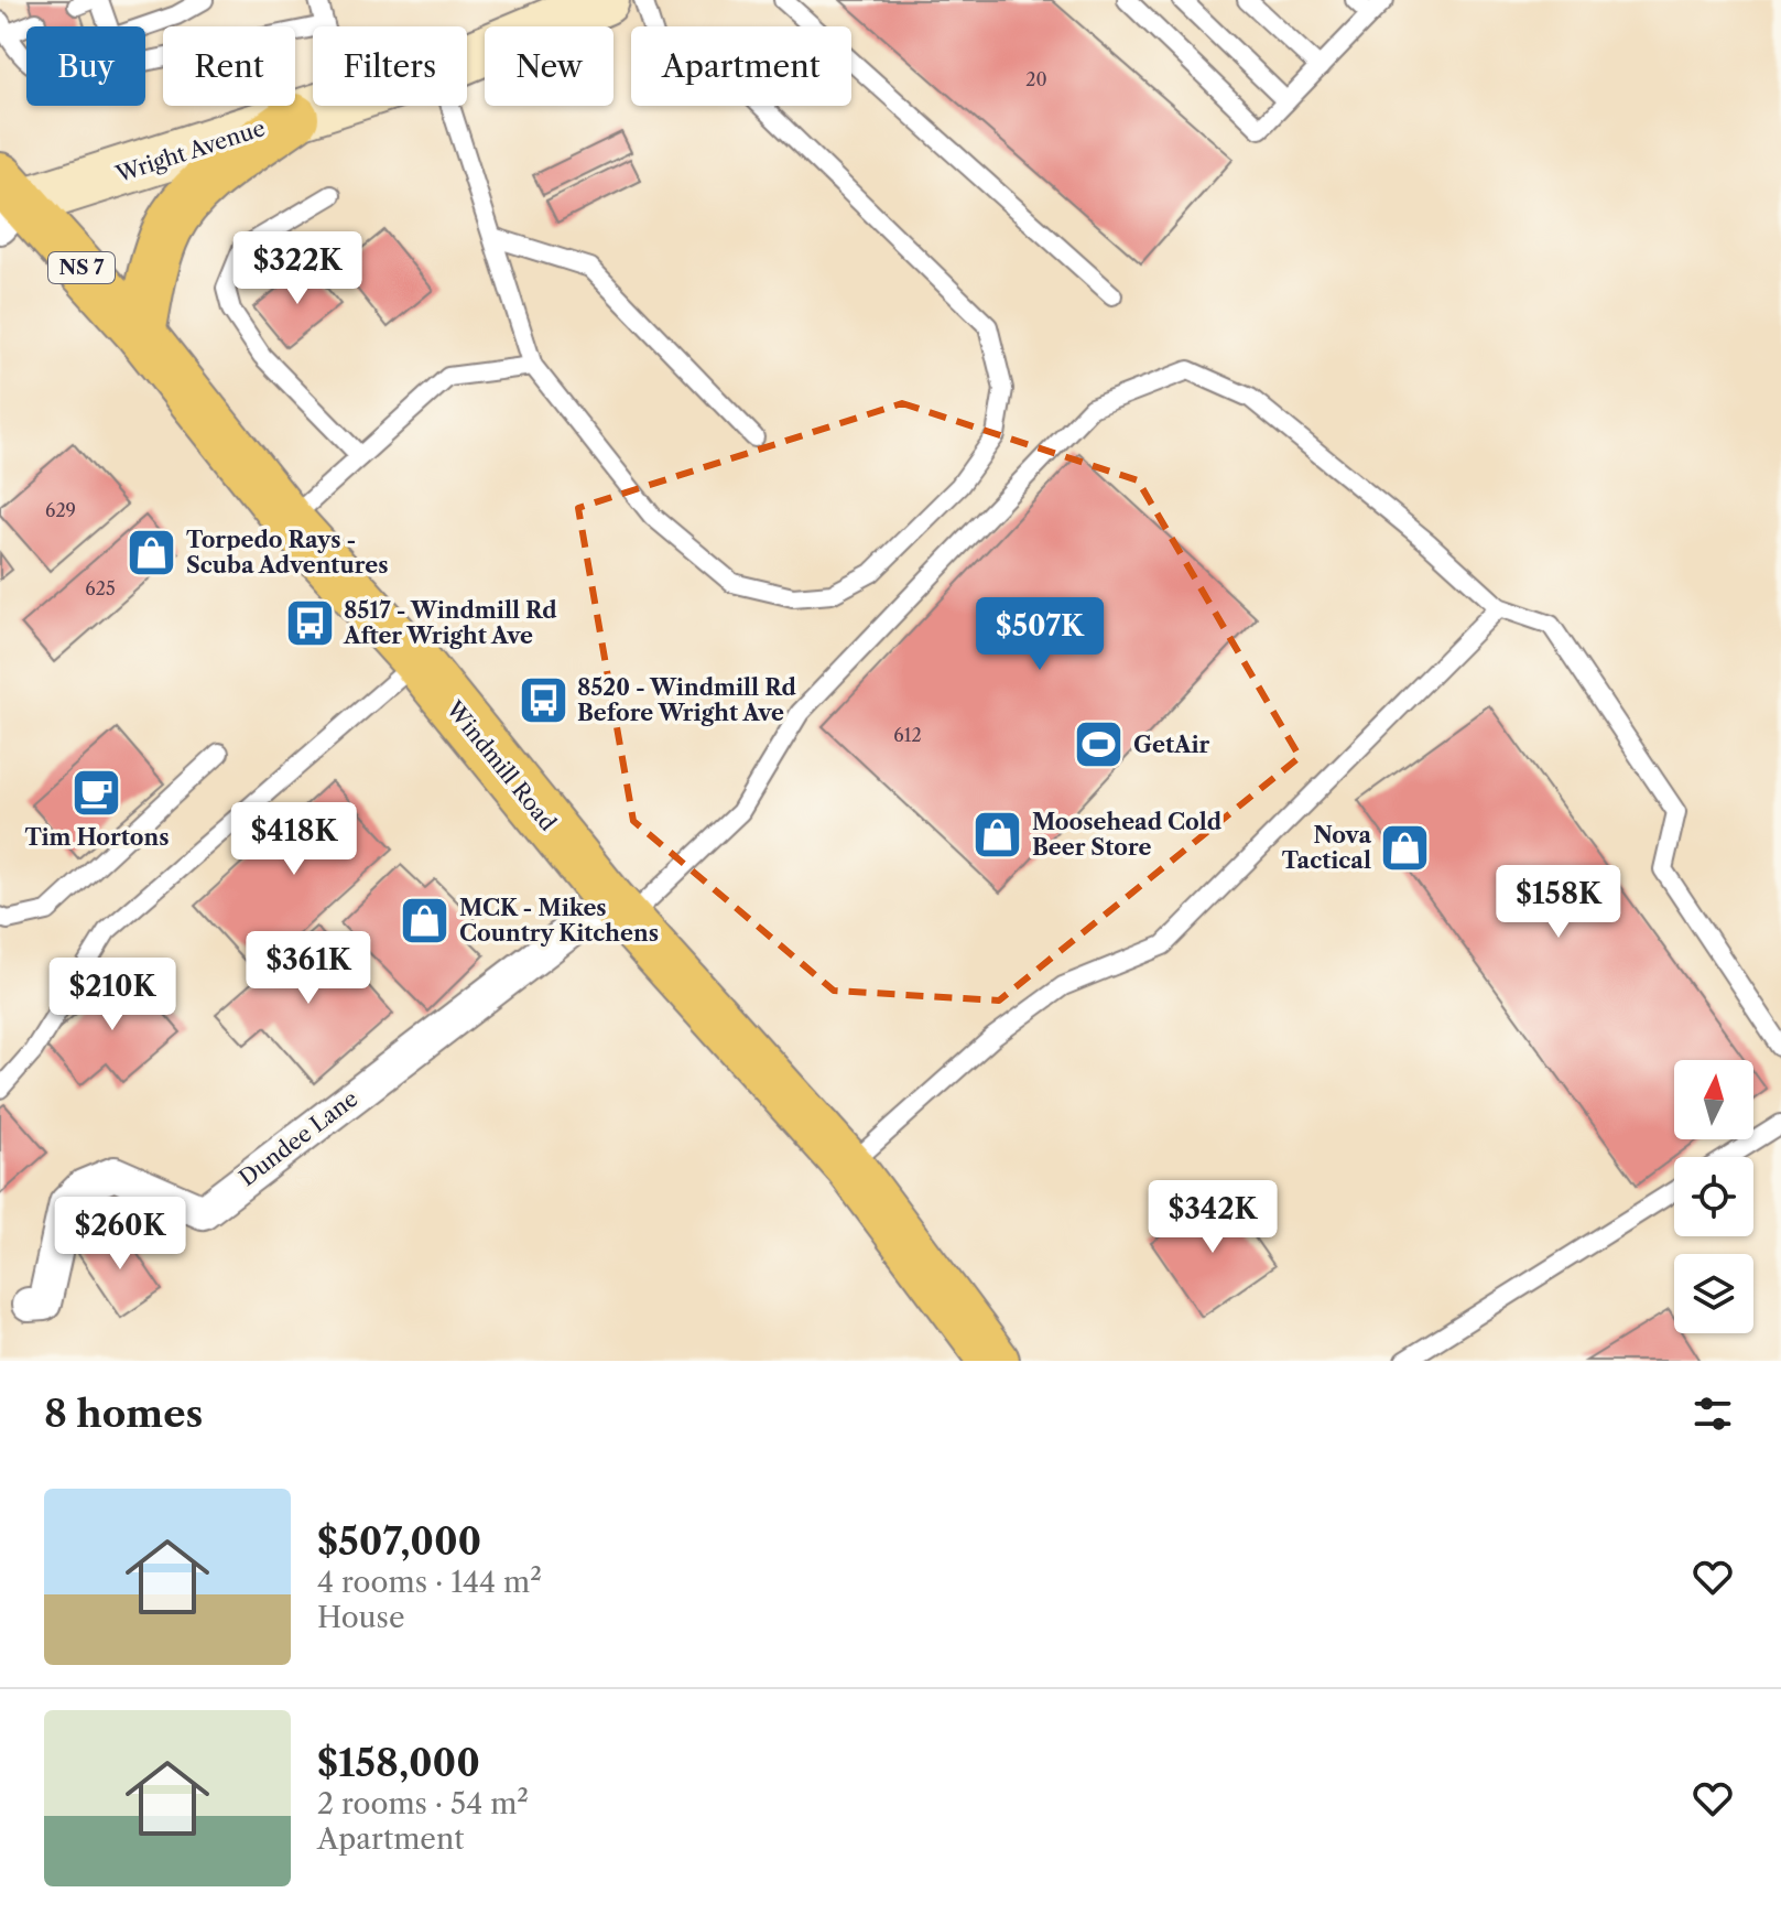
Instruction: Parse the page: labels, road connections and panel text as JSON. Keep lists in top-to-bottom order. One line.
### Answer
{"streets":{"main road":["Wright Avenue","NS 7","Windmill Road"],"street":["Dundee Lane"]},"crossings":[["Wright Avenue","Windmill Road"],["Windmill Road","Dundee Lane"]],"places":{"shop":["Torpedo Rays - Scuba Adventures","Moosehead Cold Beer Store","Nova Tactical","MCK - Mikes Country Kitchens"],"bus stop":["8517 - Windmill Rd After Wright Ave","8520 - Windmill Rd Before Wright Ave"],"sports":["GetAir"],"cafe":["Tim Hortons"]},"house_numbers":["20","629","625","612"],"north":"top","page":{"chip":["Buy","Rent","Filters","New","Apartment"],"price":["$322K","$507K","$418K","$158K","$361K","$210K","$342K","$260K"],"heading":"8 homes","list":[{"name":"$507,000","note":"4 rooms · 144 m² · House"},{"name":"$158,000","note":"2 rooms · 54 m² · Apartment"}]}}
